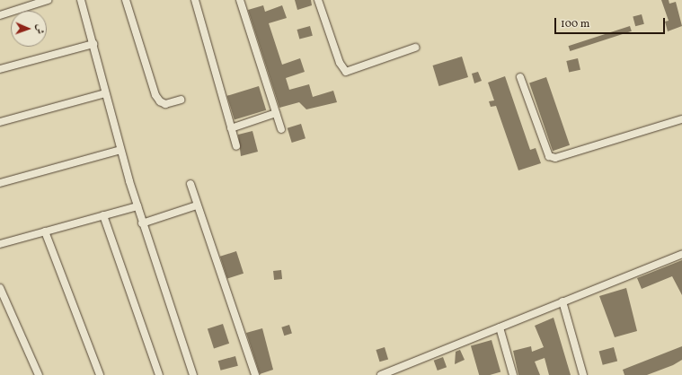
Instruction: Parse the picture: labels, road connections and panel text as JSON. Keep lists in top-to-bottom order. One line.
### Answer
{"scale_bar":"100 m","north":"right"}
